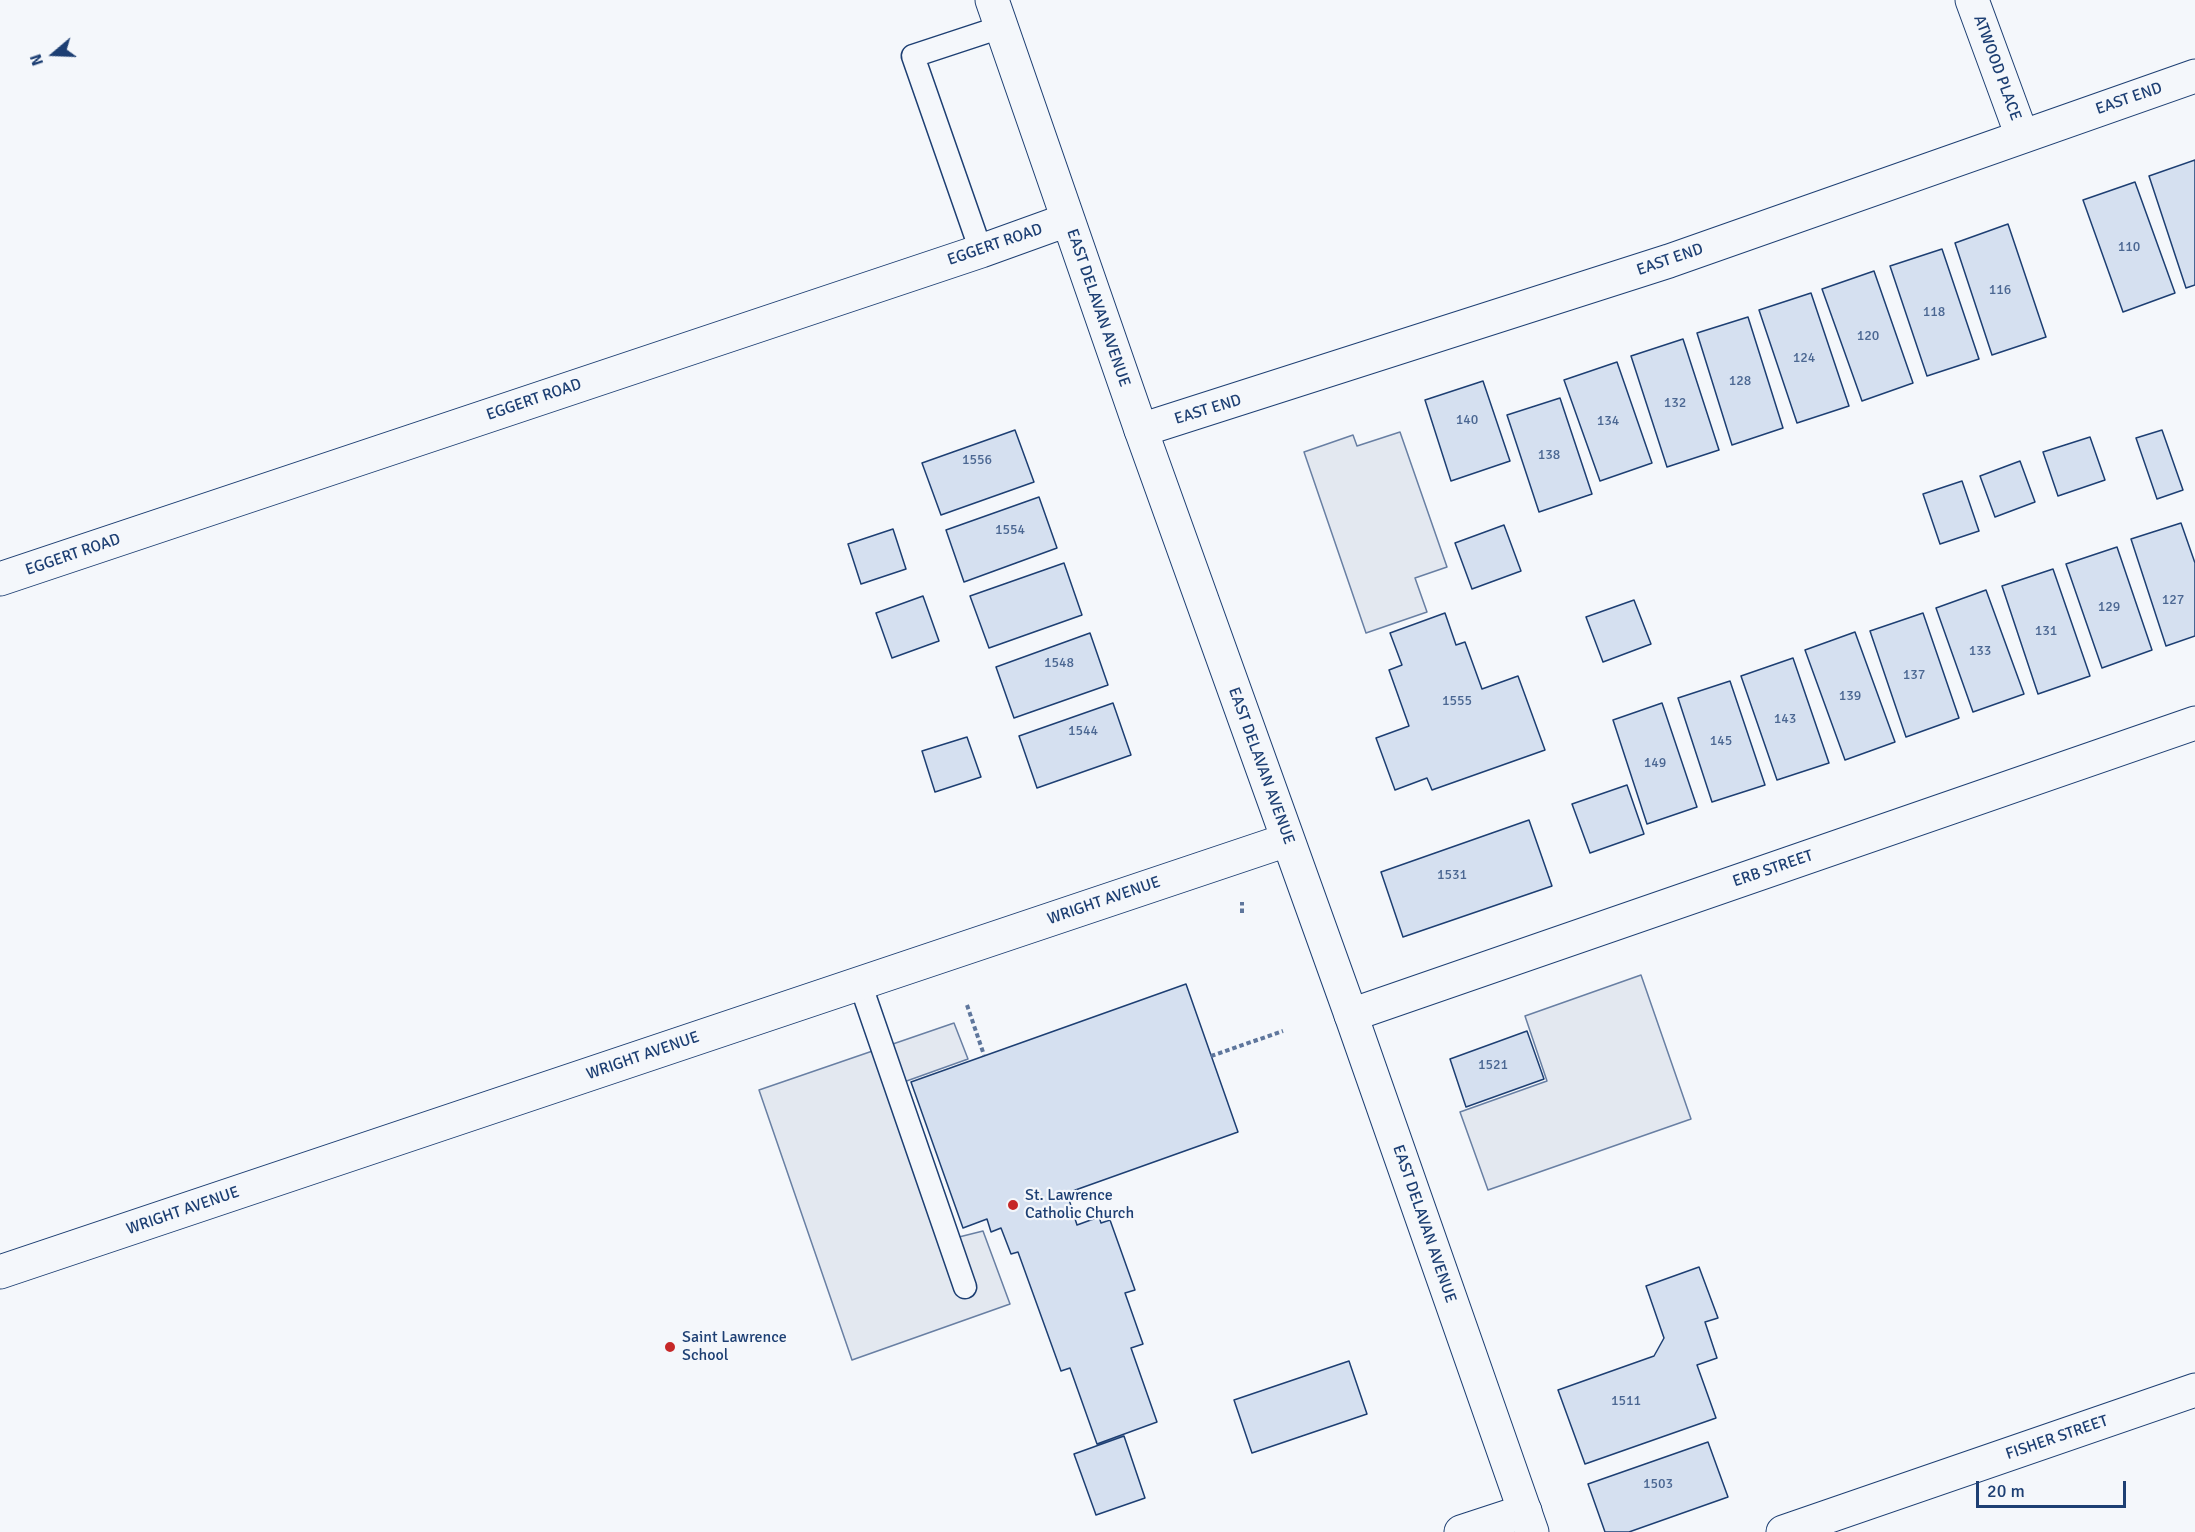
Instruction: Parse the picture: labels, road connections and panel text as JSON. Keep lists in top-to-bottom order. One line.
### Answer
{"streets":{"street":["ATWOOD PLACE","EAST END","EGGERT ROAD","EAST DELAVAN AVENUE","ERB STREET","WRIGHT AVENUE","FISHER STREET"]},"crossings":[["ATWOOD PLACE","EAST END"],["EAST END","EAST DELAVAN AVENUE"],["EGGERT ROAD","EAST DELAVAN AVENUE"],["EAST DELAVAN AVENUE","ERB STREET"],["EAST DELAVAN AVENUE","WRIGHT AVENUE"]],"places":["St. Lawrence Catholic Church","Saint Lawrence School"],"house_numbers":["110","116","118","120","124","128","132","140","134","138","1556","1554","127","129","131","133","1548","137","139","1555","143","1544","145","149","1531","1521","1511","1503"],"scale_bar":"20 m","north":"left"}
